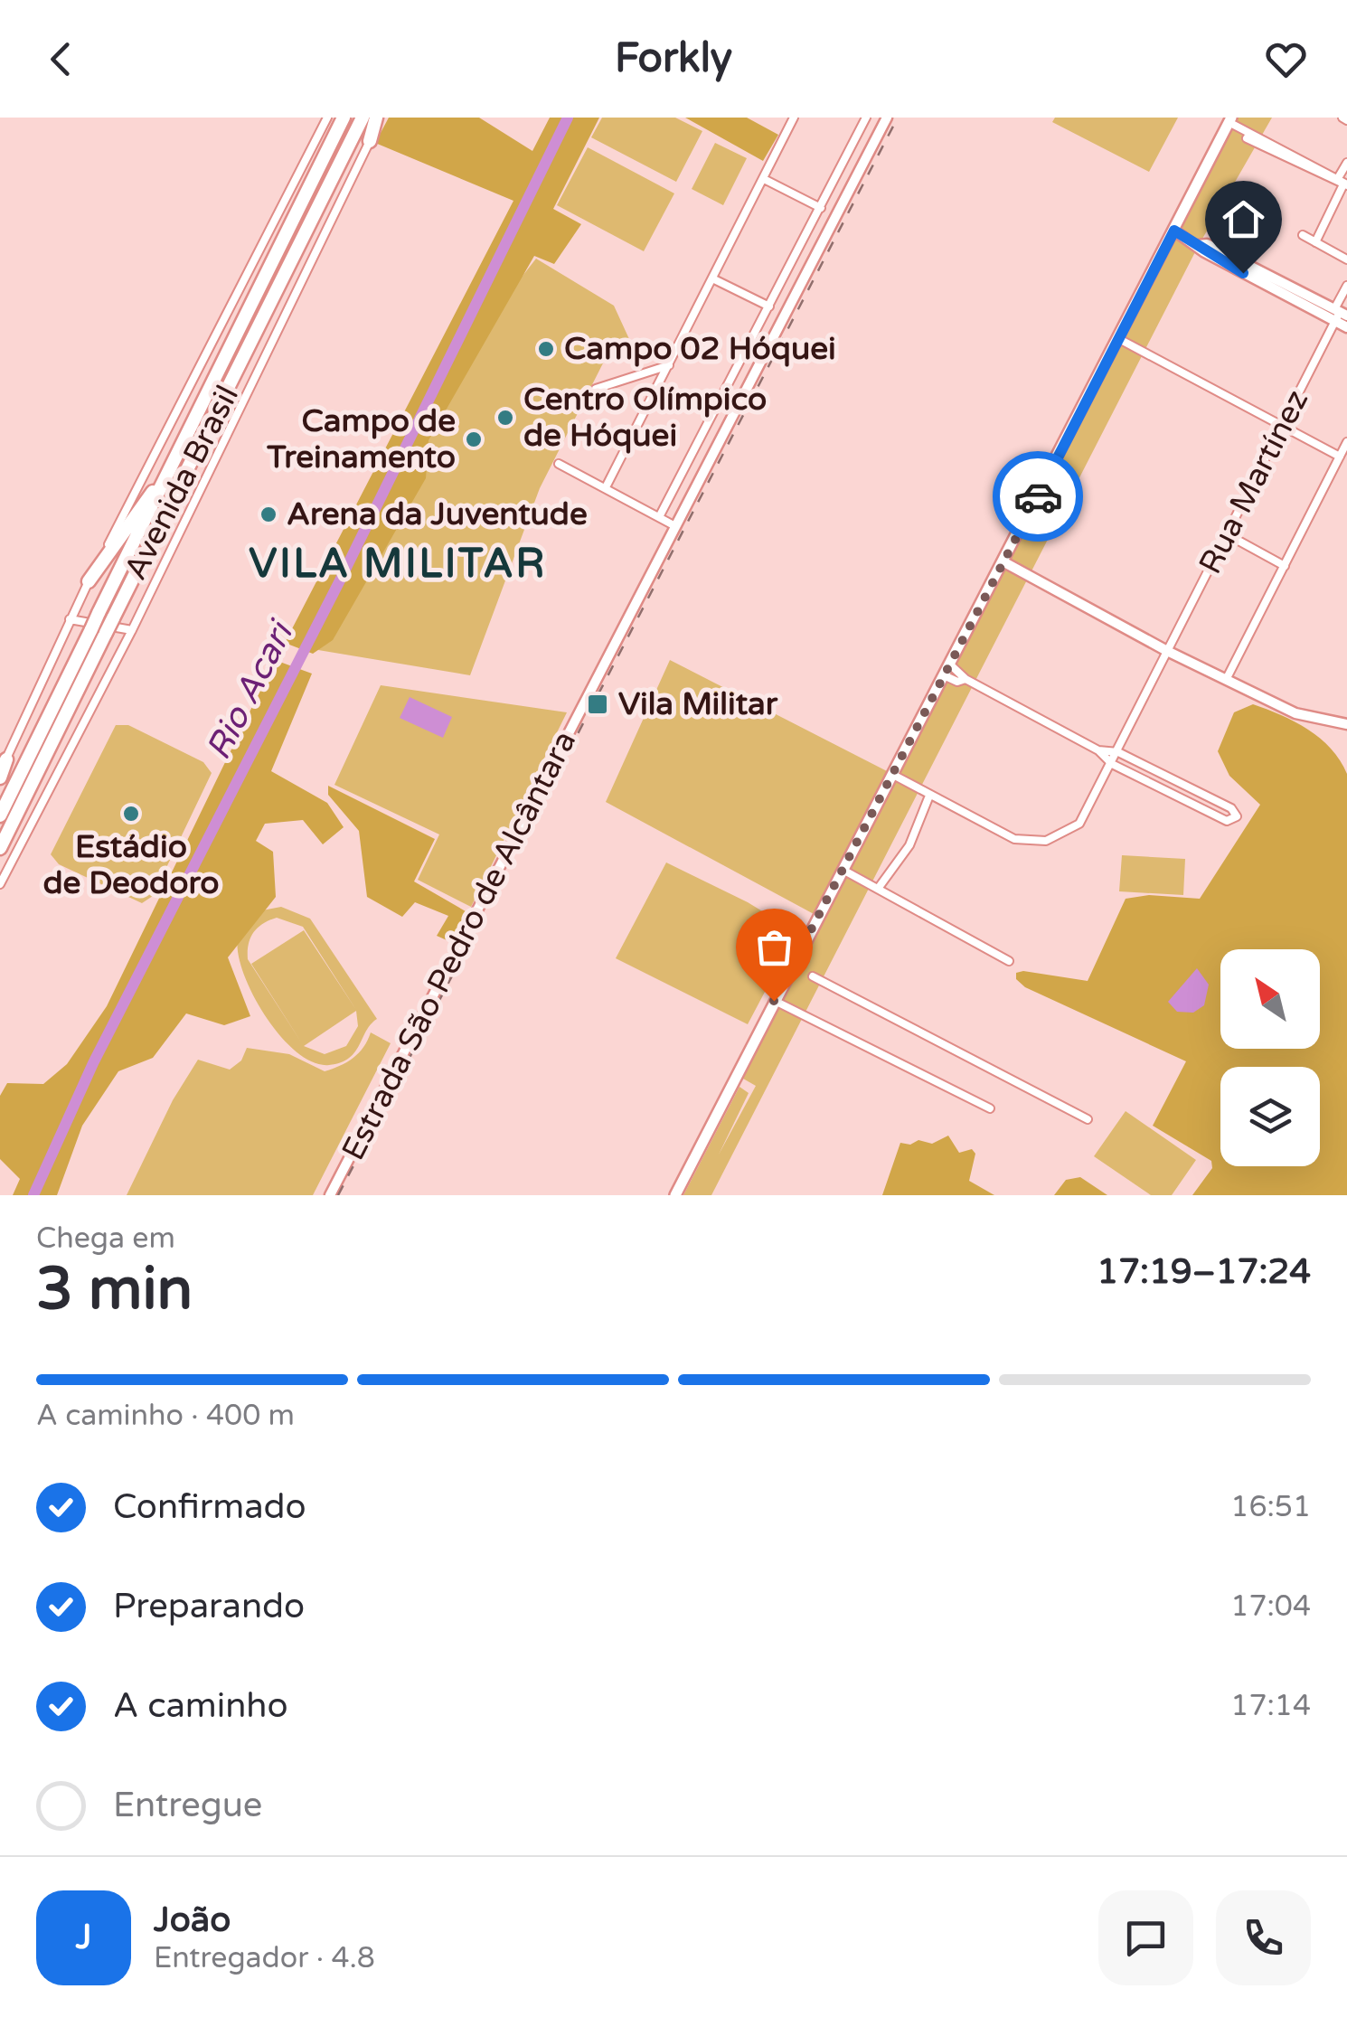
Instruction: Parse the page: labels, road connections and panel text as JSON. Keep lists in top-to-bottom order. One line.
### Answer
{"streets":{"highway":["Avenida Brasil"],"street":["Rua Martínez","Estrada São Pedro de Alcântara"]},"districts":["VILA MILITAR"],"water":["Rio Acari"],"places":{"other":["Campo 02 Hóquei","Centro Olímpico de Hóquei","Campo de Treinamento","Arena da Juventude","Estádio de Deodoro"],"transit":["Vila Militar"]},"north":"top left","page":{"header":"Forkly","heading":["3 min","Chega em","17:19–17:24"],"panel":["João","Entregador · 4.8"],"bar":"A caminho · 400 m","list":[["Confirmado","16:51"],["Preparando","17:04"],["A caminho","17:14"],"Entregue"],"round":"J"}}
